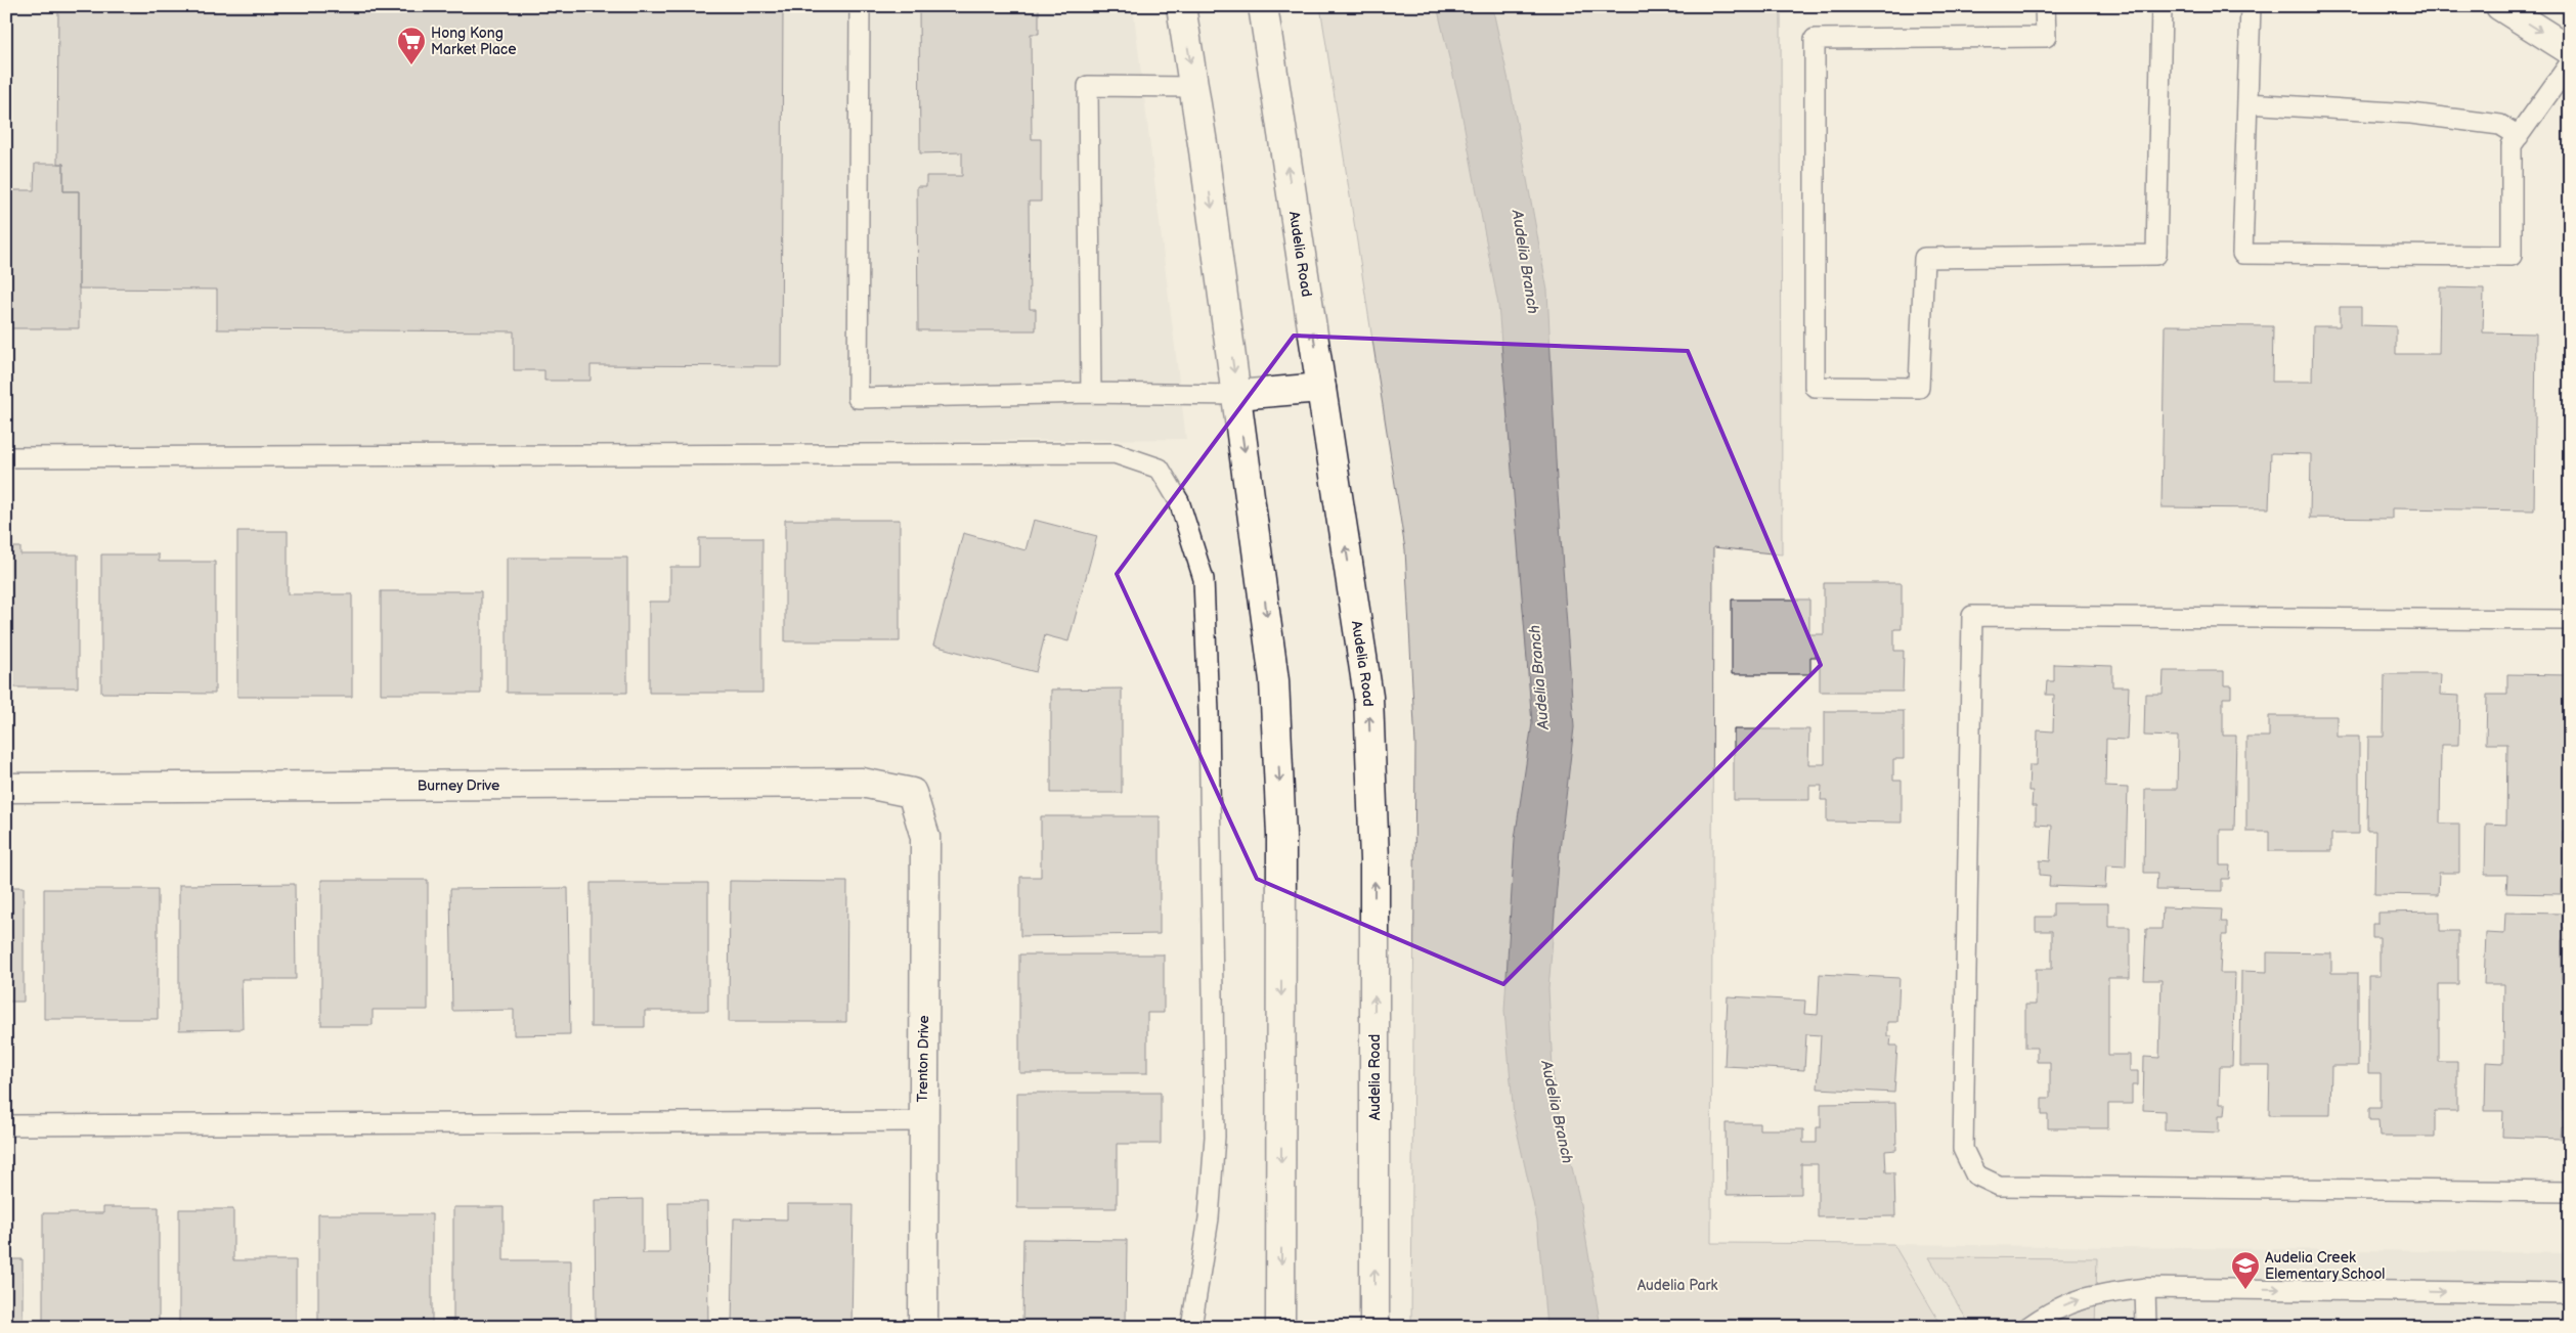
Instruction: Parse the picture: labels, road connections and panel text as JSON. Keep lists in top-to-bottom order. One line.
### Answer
{"streets":{"main road":["Audelia Road","Burney Drive","Trenton Drive"]},"crossings":[["Burney Drive","Trenton Drive"]],"water":["Audelia Branch"],"parks":["Audelia Park"],"places":{"supermarket":["Hong Kong Market Place"],"school or university":["Audelia Creek Elementary School"]}}
